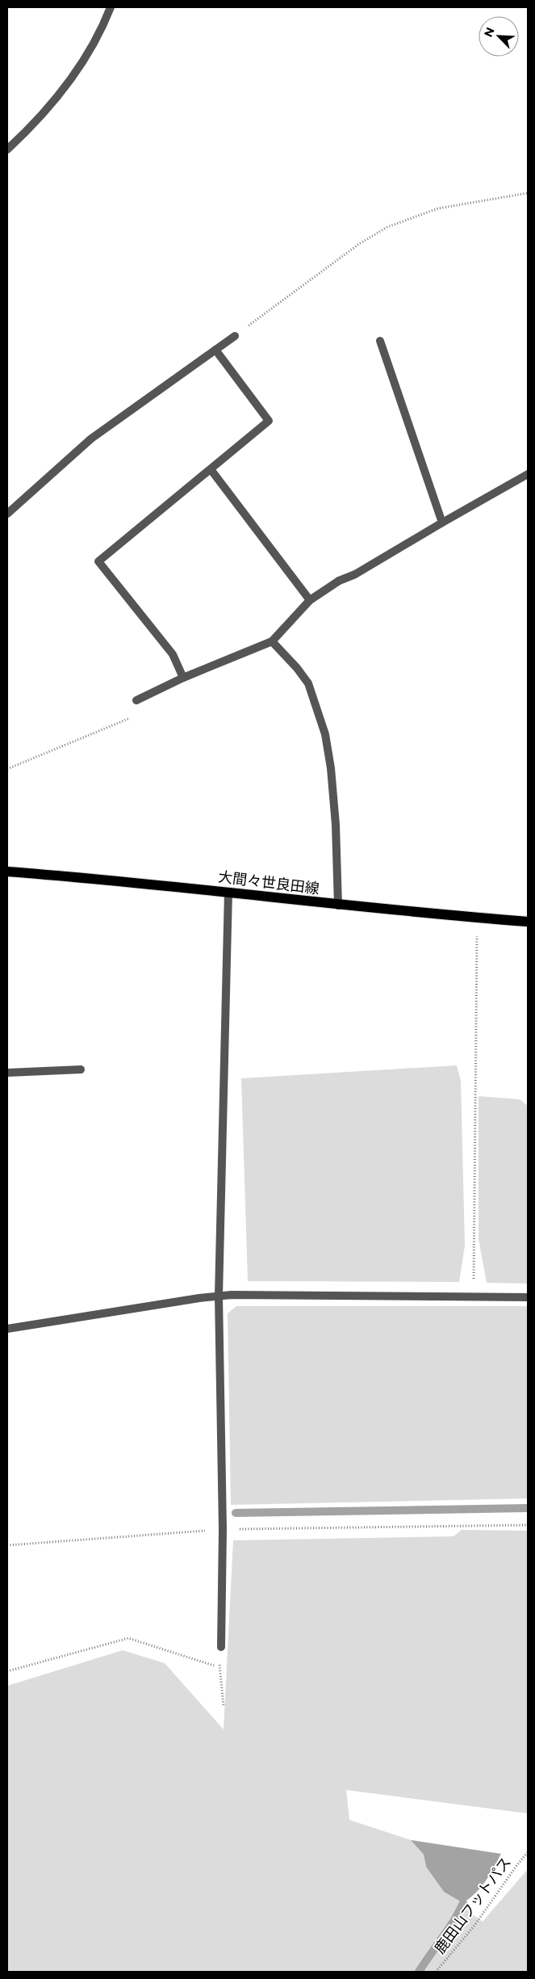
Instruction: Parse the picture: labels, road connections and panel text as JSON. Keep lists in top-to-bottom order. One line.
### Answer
{"streets":{"main road":["大間々世良田線"],"path":["鹿田山フットパス"]},"north":"top left"}
